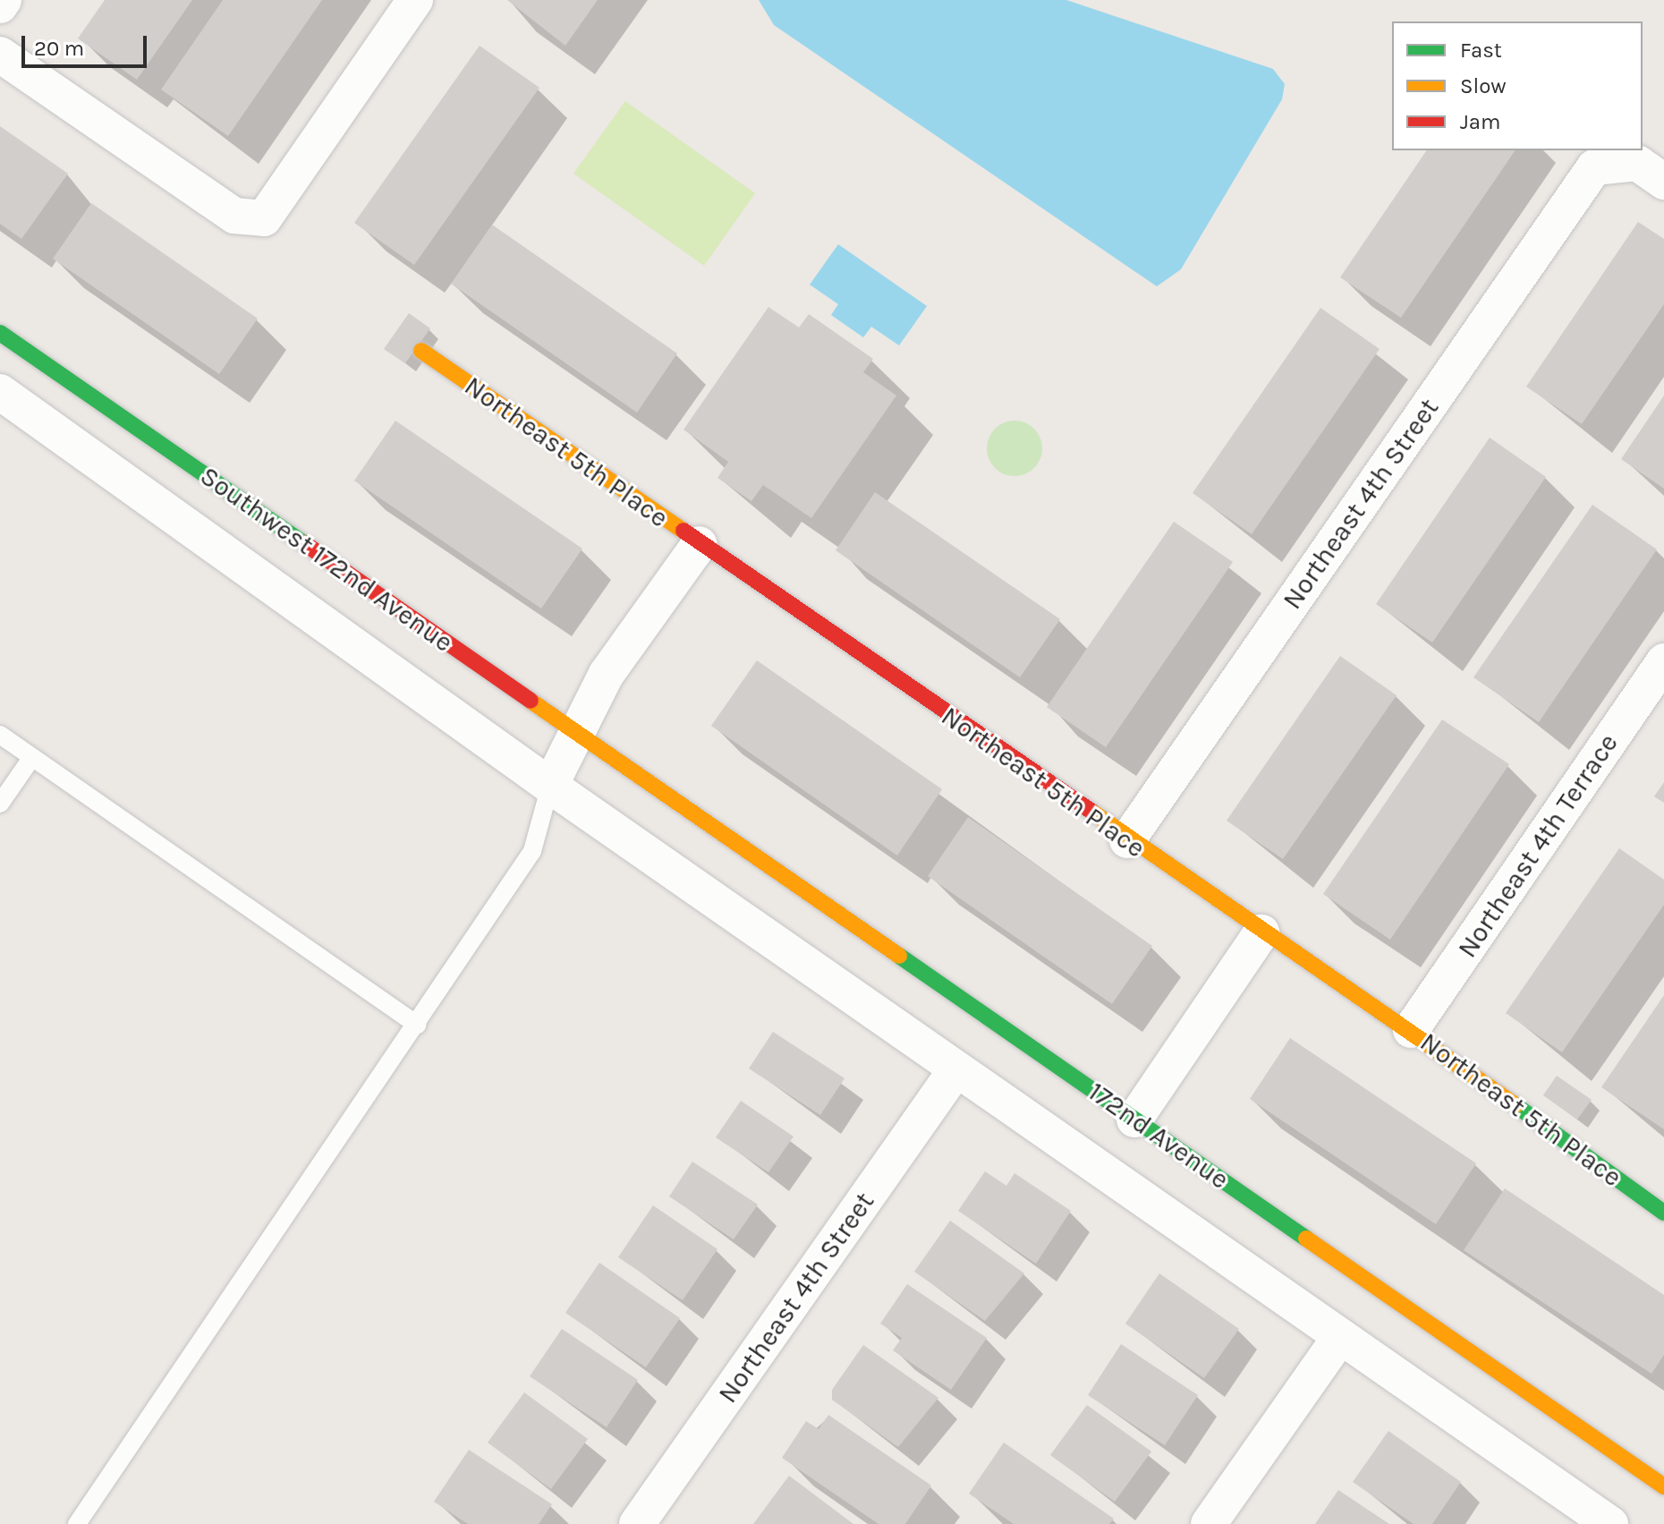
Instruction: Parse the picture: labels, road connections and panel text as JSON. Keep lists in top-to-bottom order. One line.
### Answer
{"streets":{"street":["Northeast 5th Place","Northeast 4th Street","Southwest 172nd Avenue","Northeast 4th Terrace","172nd Avenue"]},"crossings":[["Northeast 5th Place","Northeast 4th Street"],["Northeast 5th Place","Northeast 4th Terrace"],["Northeast 4th Street","Southwest 172nd Avenue"],["Southwest 172nd Avenue","172nd Avenue"]],"legend":["Fast","Slow","Jam"],"scale_bar":"20 m"}
